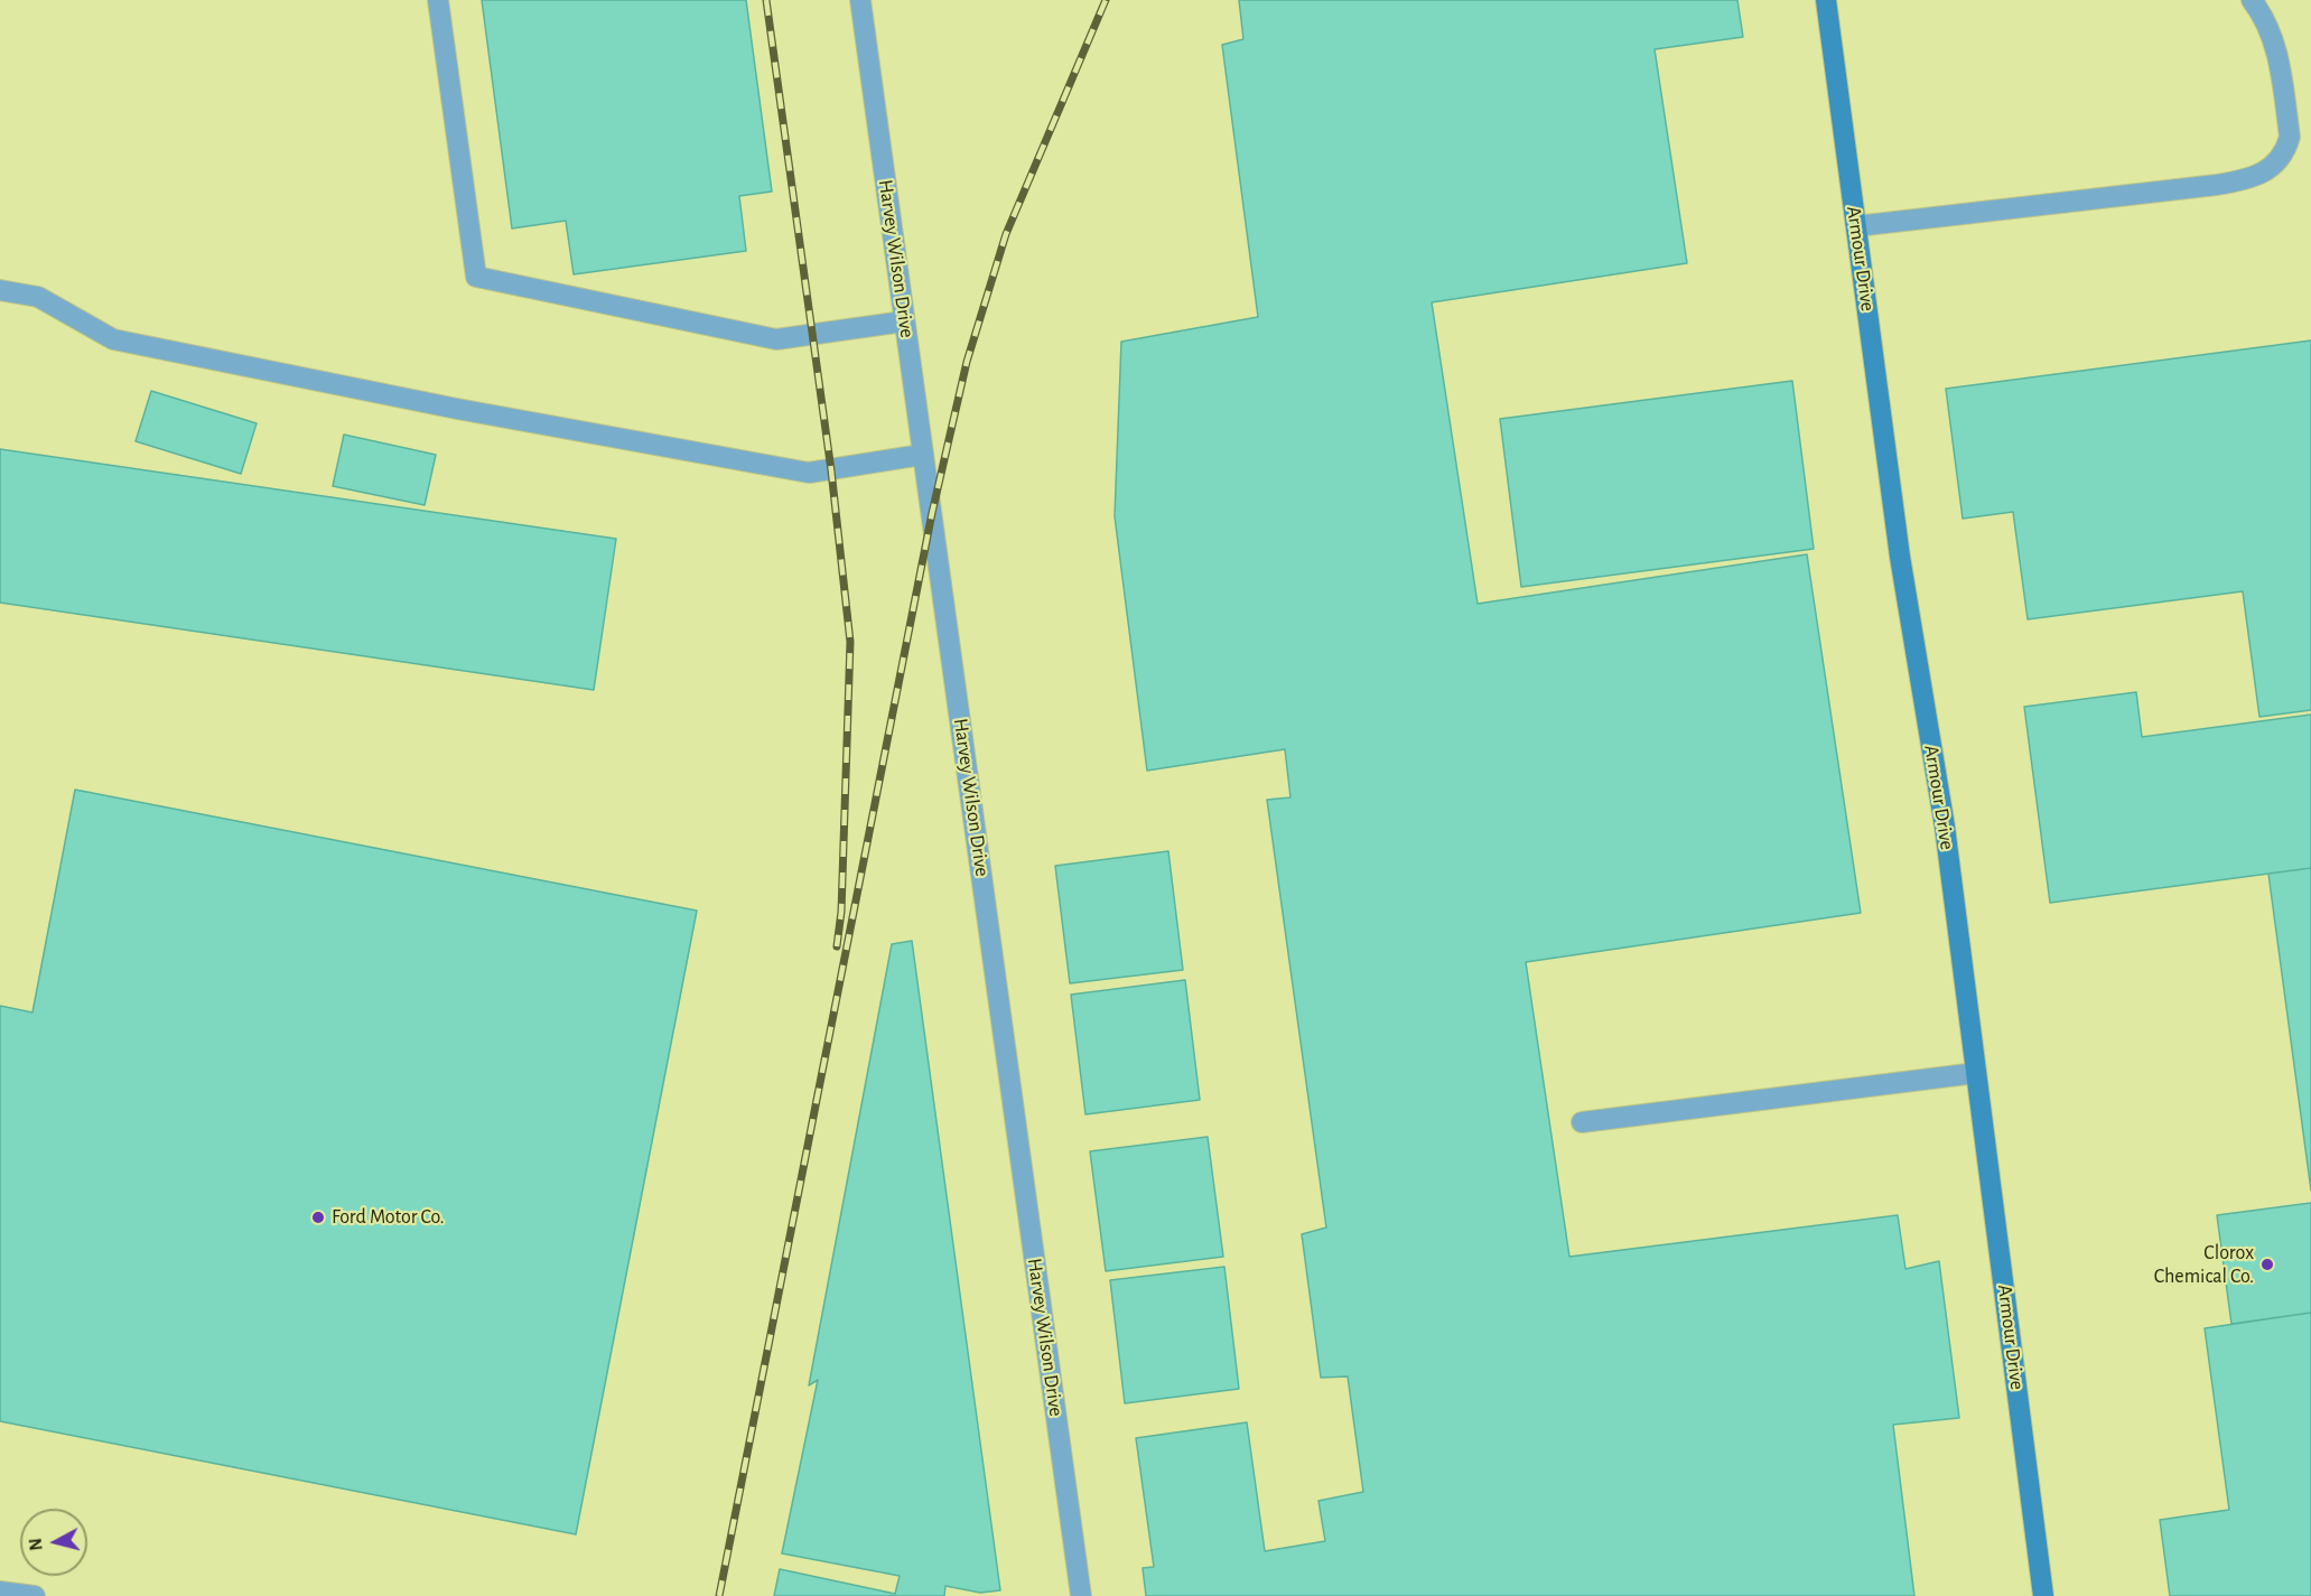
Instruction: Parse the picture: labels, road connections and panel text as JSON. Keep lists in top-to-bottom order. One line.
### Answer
{"streets":{"street":["Harvey Wilson Drive","Armour Drive"]},"places":["Ford Motor Co.","Clorox Chemical Co."],"north":"left"}
